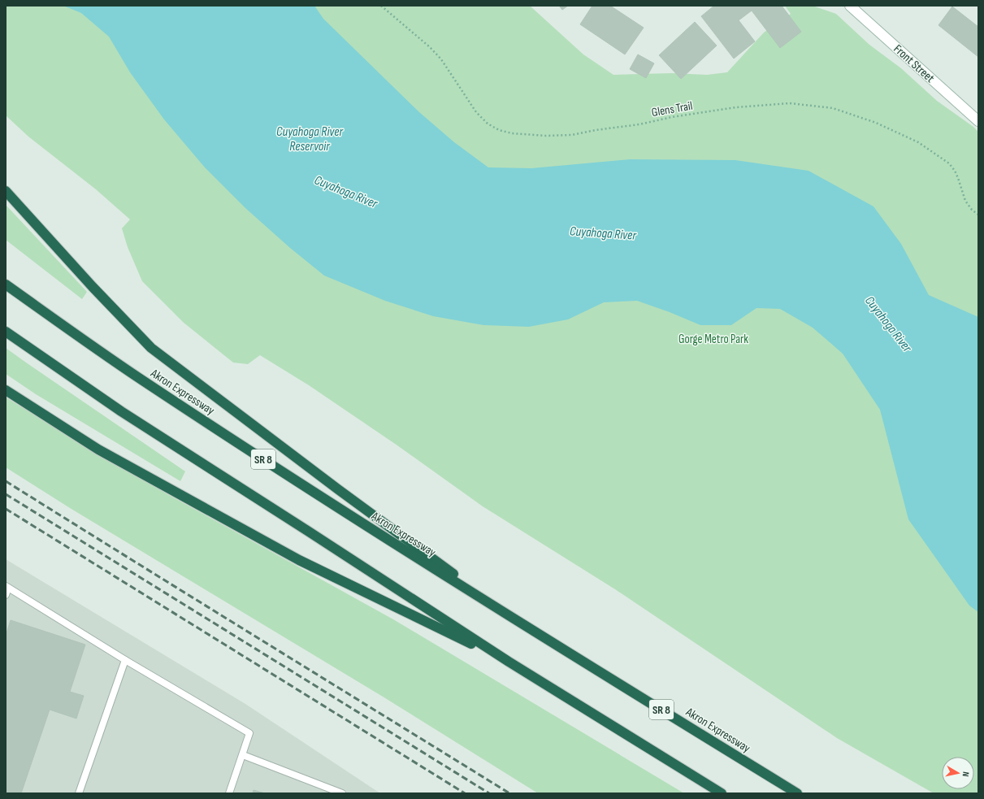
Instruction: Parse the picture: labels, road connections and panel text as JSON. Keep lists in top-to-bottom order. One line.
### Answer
{"streets":{"highway":["Akron Expressway","SR 8"],"street":["Front Street"],"path":["Glens Trail"]},"water":["Cuyahoga River Reservoir","Cuyahoga River"],"parks":["Gorge Metro Park"],"north":"right"}
